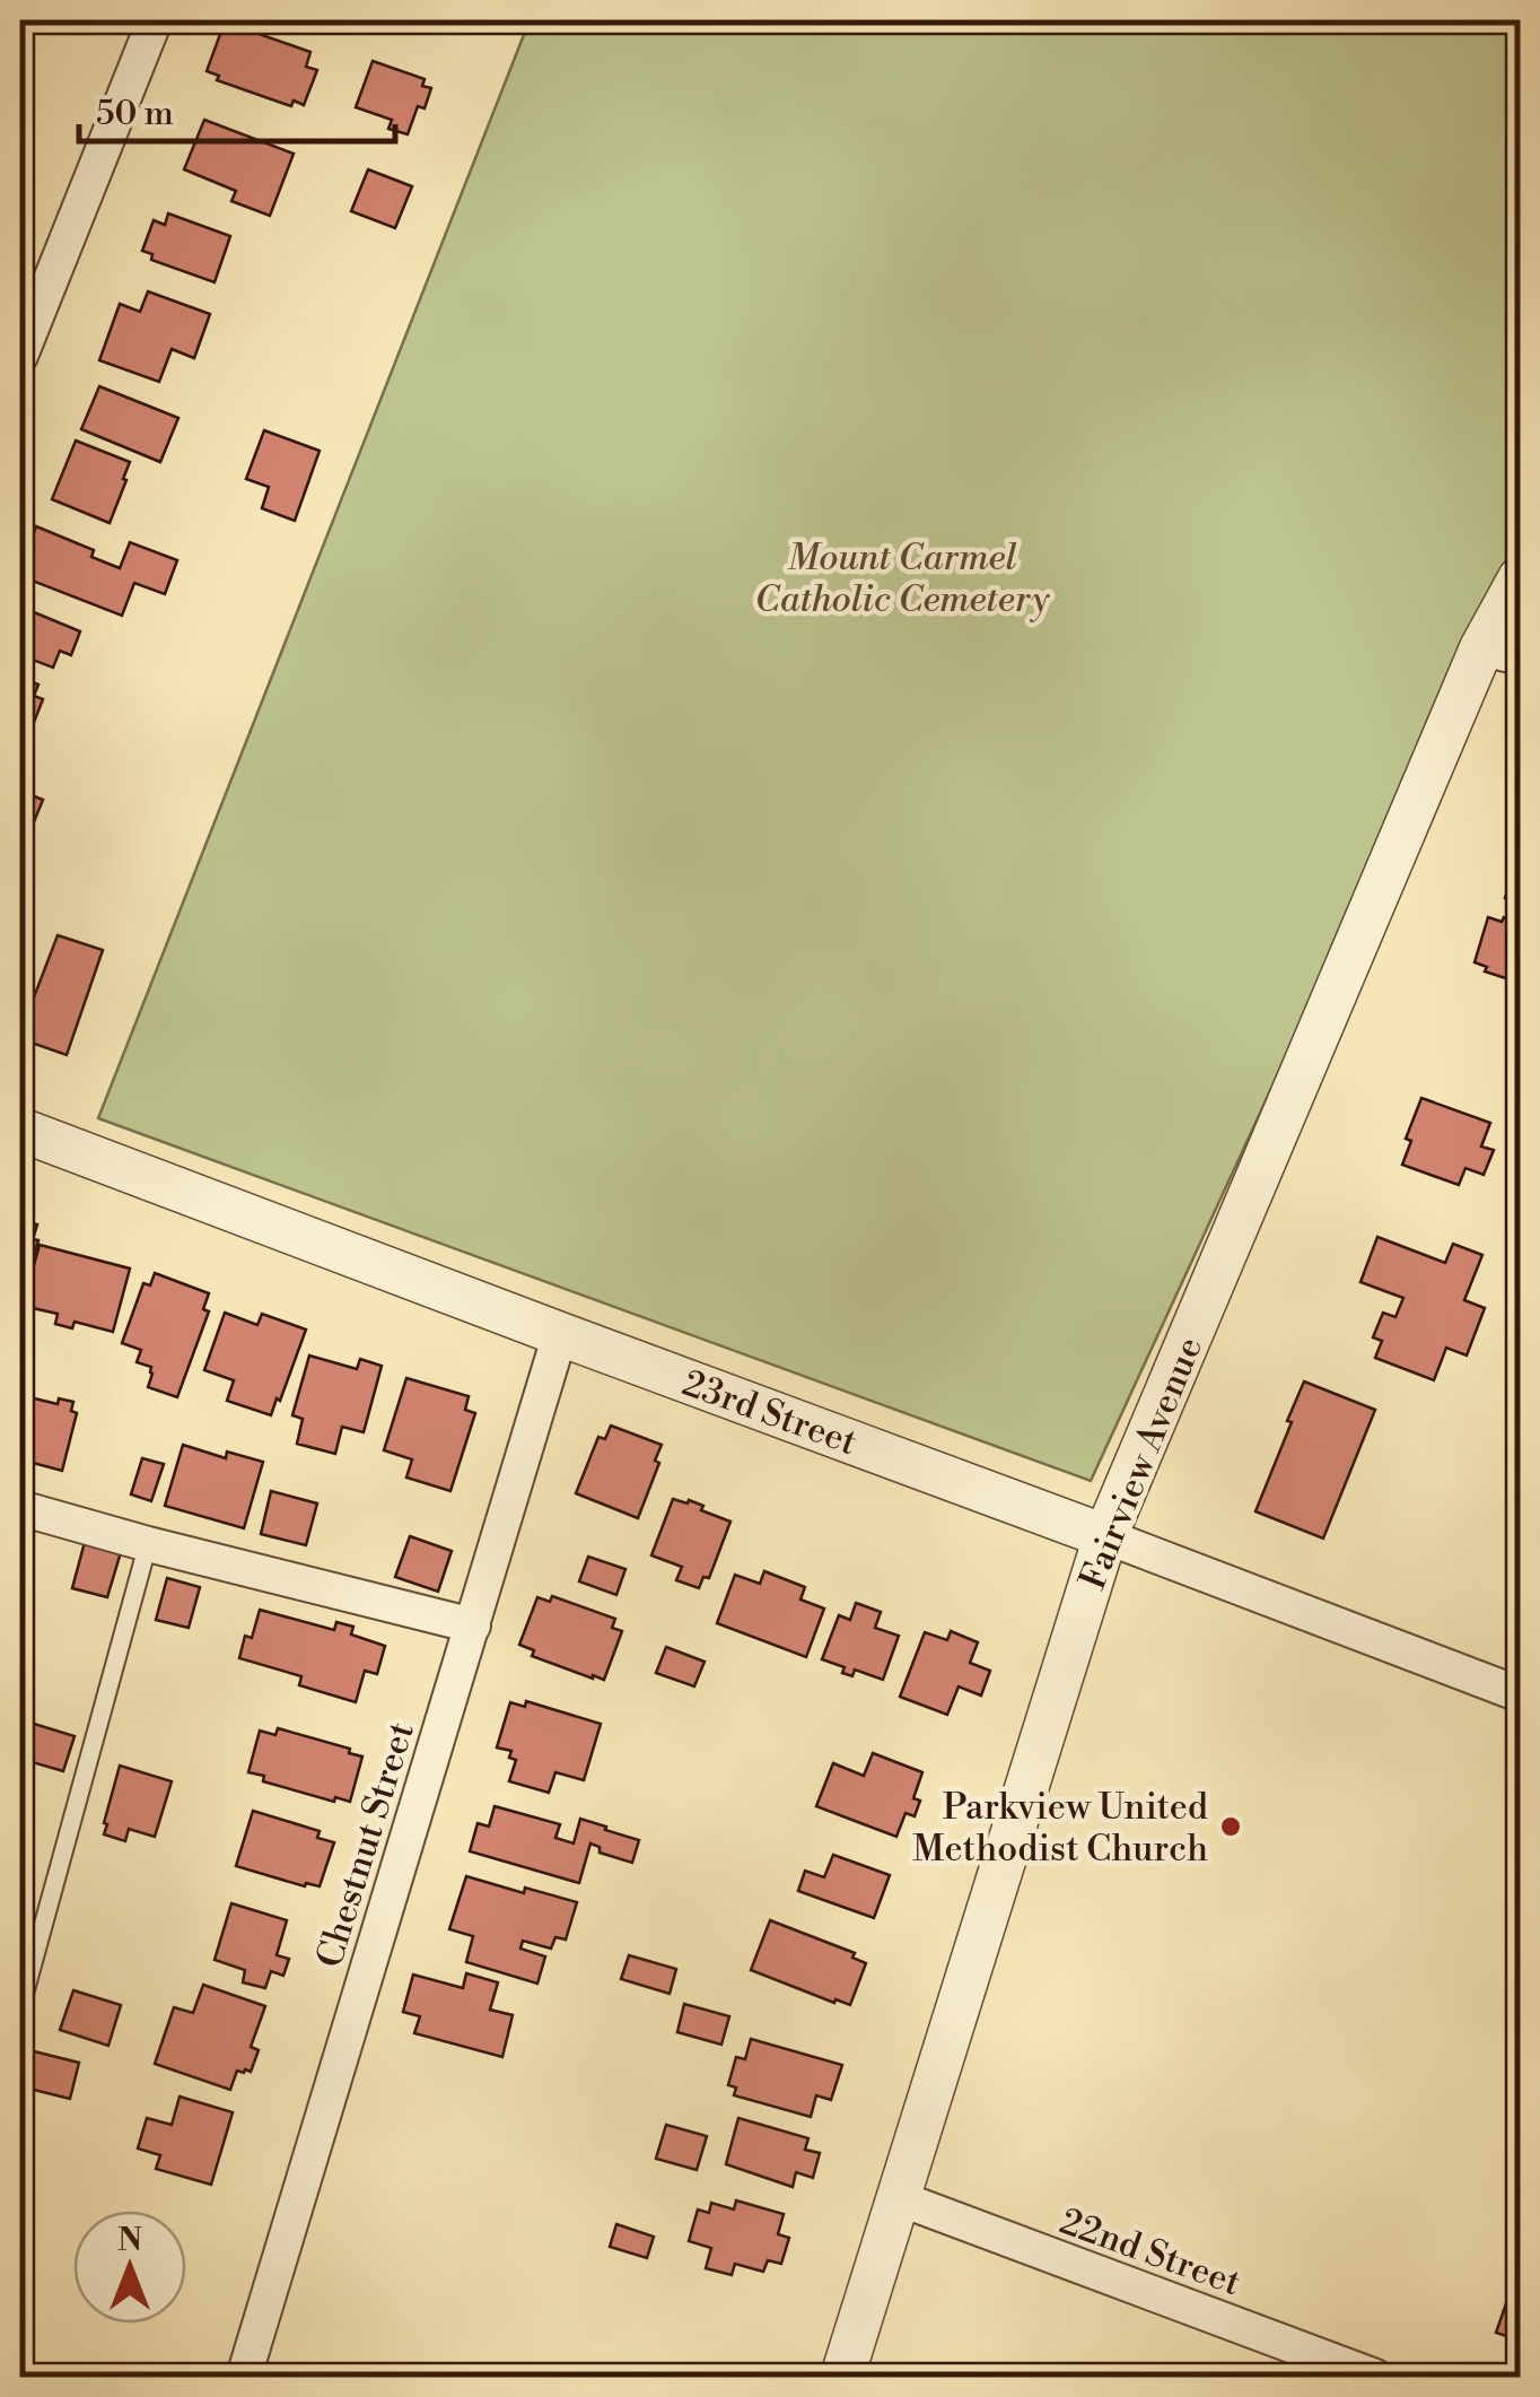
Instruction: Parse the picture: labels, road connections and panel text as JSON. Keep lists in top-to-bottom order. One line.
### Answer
{"streets":{"street":["23rd Street","Fairview Avenue","Chestnut Street","22nd Street"]},"crossings":[["23rd Street","Fairview Avenue"],["23rd Street","Chestnut Street"],["Fairview Avenue","22nd Street"]],"parks":["Mount Carmel Catholic Cemetery"],"places":["Parkview United Methodist Church"],"scale_bar":"50 m","north":"top"}
